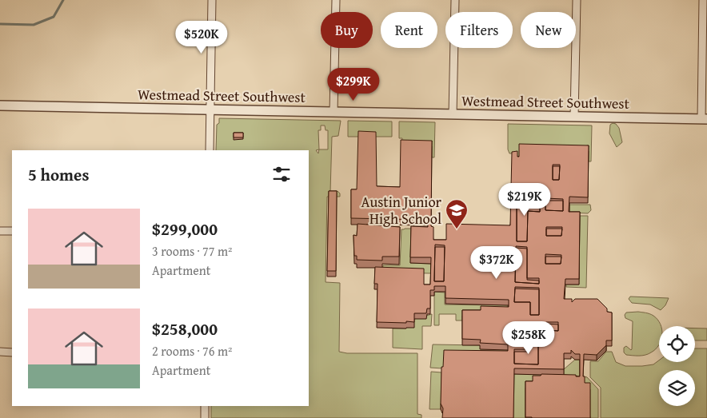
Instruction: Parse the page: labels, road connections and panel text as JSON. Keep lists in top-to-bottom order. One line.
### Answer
{"streets":{"street":["Westmead Street Southwest"]},"places":{"school or university":["Austin Junior High School"]},"page":{"chip":["Buy","Rent","Filters","New"],"price":["$520K","$299K","$219K","$372K","$258K"],"heading":"5 homes","list":[{"name":"$299,000","note":"3 rooms · 77 m² · Apartment"},{"name":"$258,000","note":"2 rooms · 76 m² · Apartment"}]}}
